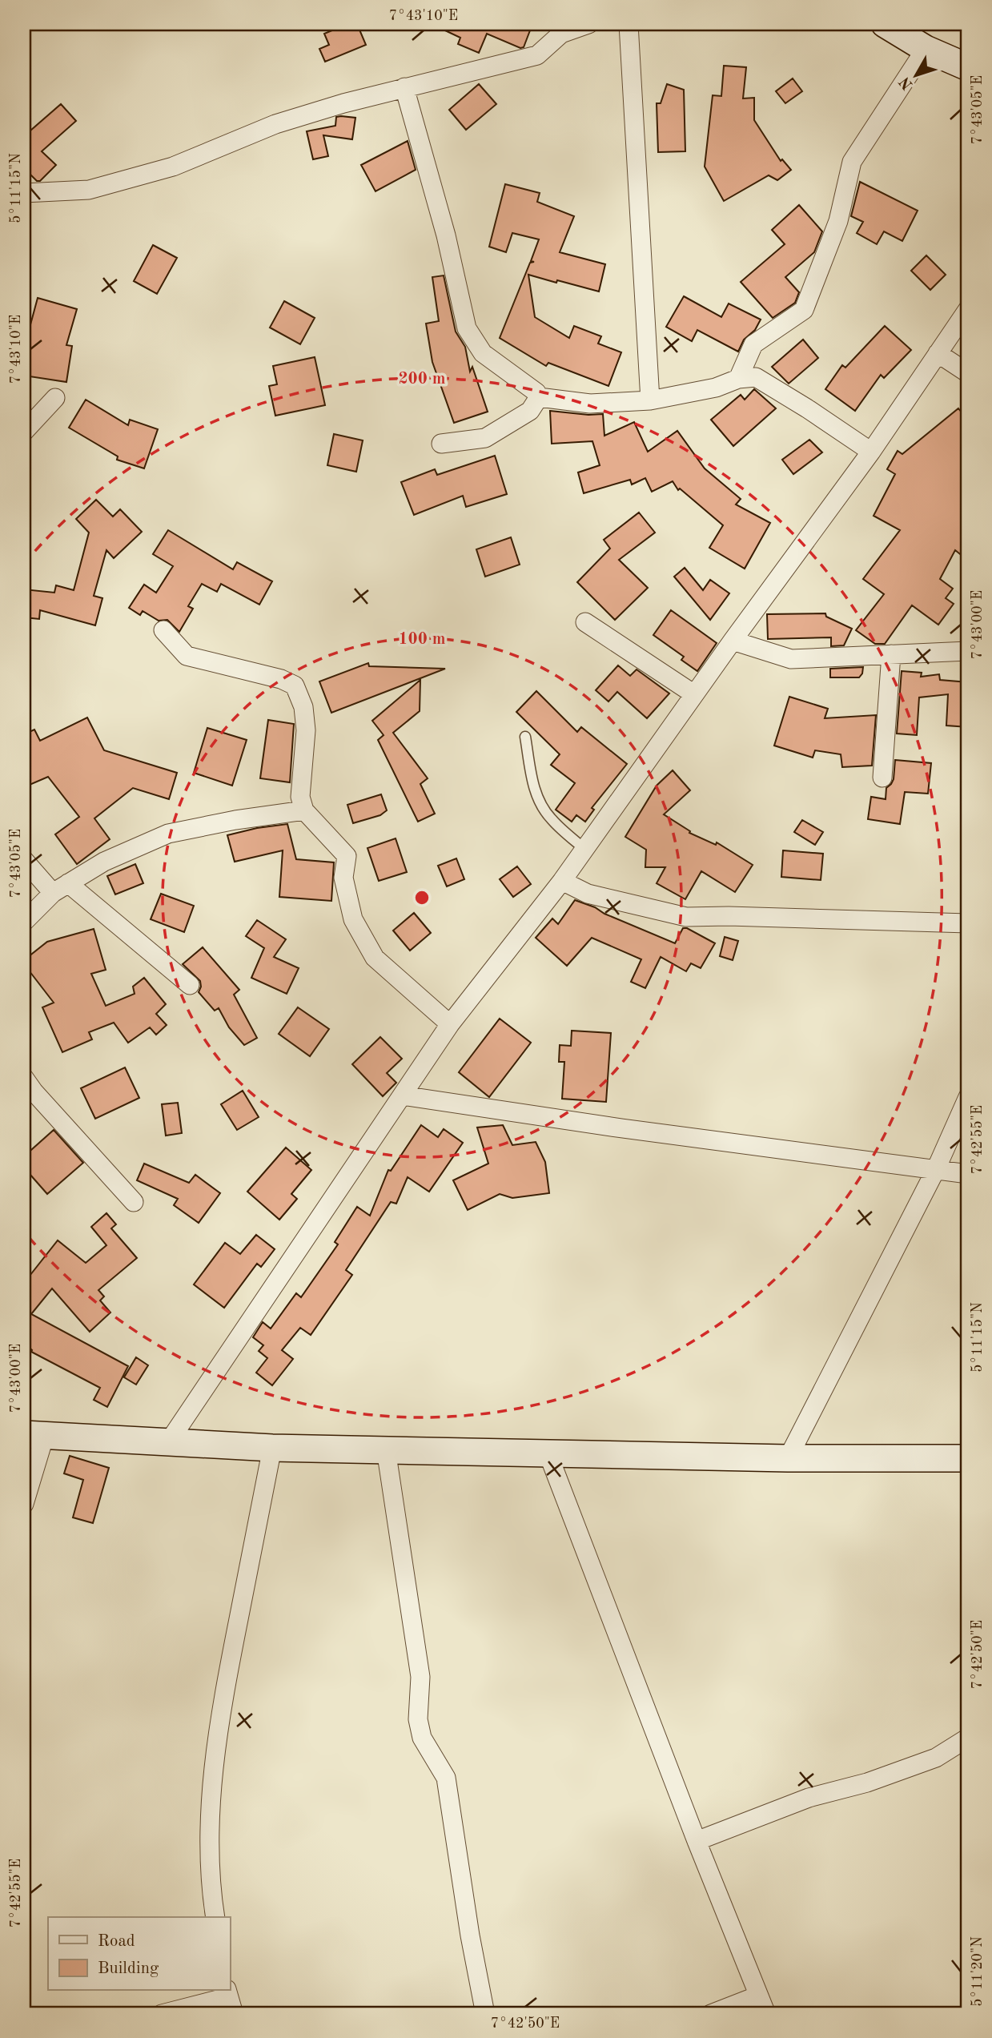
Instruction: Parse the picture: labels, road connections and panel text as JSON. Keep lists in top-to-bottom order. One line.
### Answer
{"legend":["Road","Building"],"north":"bottom left","coordinates":["7°43'10\"E","7°43'05\"E","5°11'15\"N","7°43'00\"E","7°42'55\"E","7°42'50\"E","5°11'20\"N"],"rings":["200 m","100 m"]}
